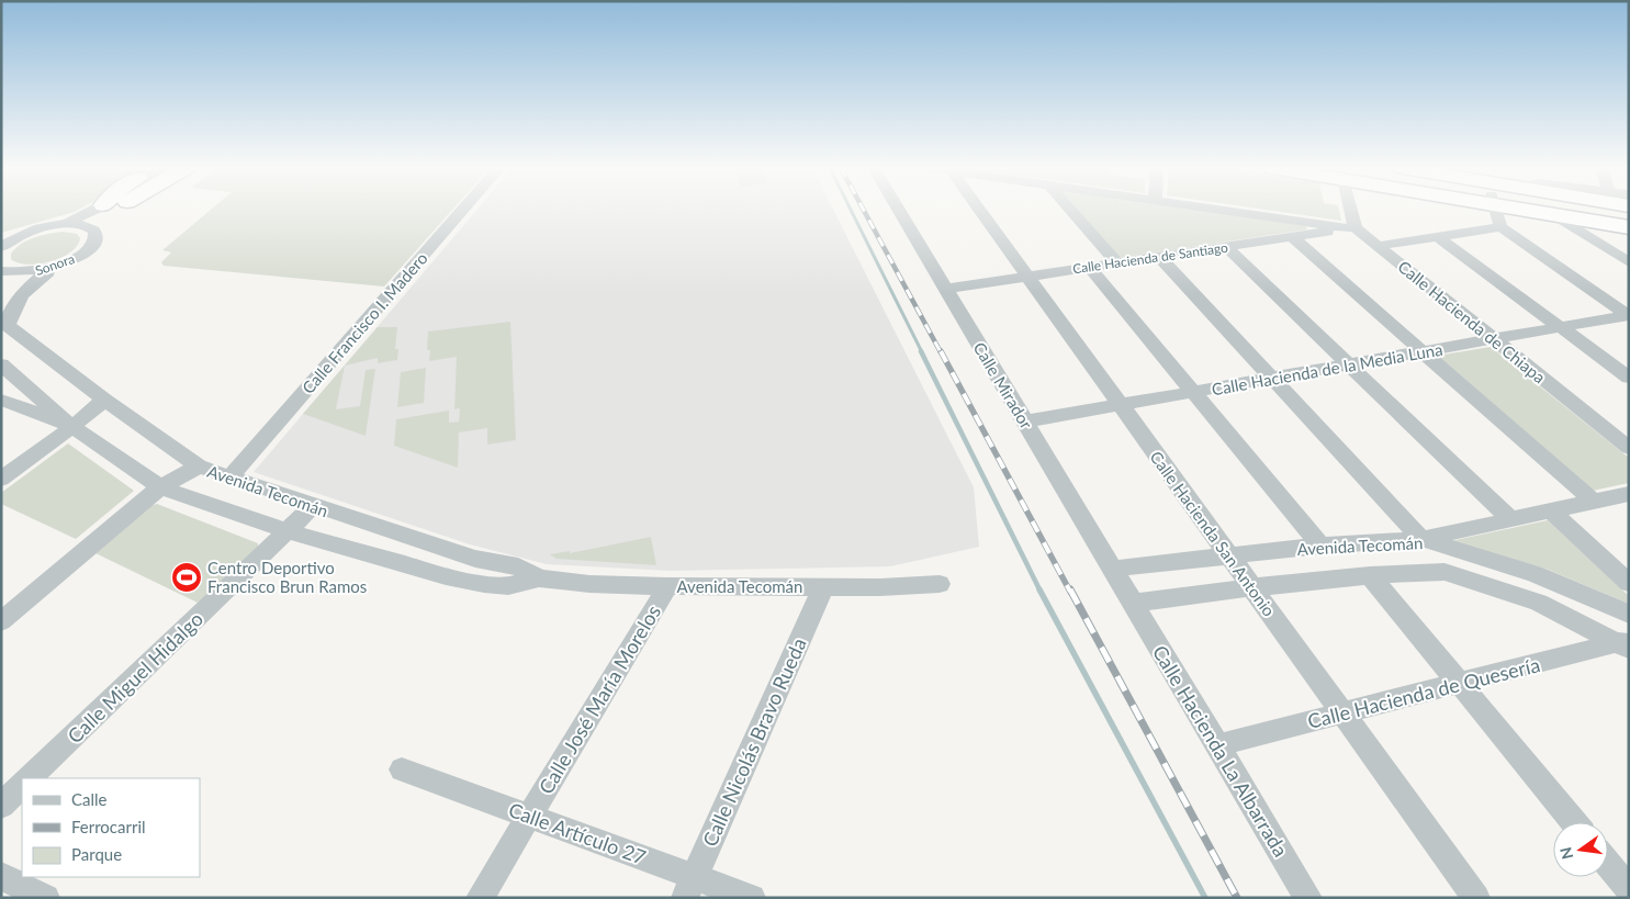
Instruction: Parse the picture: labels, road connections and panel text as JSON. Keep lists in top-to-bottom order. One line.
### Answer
{"streets":{"street":["Calle Hacienda de Santiago","Sonora","Calle Hacienda de Chiapa","Calle Francisco I. Madero","Calle Hacienda de la Media Luna","Calle Mirador","Avenida Tecomán","Calle Hacienda San Antonio","Calle Miguel Hidalgo","Calle Hacienda de Quesería","Calle José María Morelos","Calle Nicolás Bravo Rueda","Calle Hacienda La Albarrada","Calle Artículo 27"]},"crossings":[["Calle Hacienda de Santiago","Calle Hacienda de Chiapa"],["Calle Hacienda de Santiago","Calle Mirador"],["Calle Hacienda de Santiago","Calle Hacienda San Antonio"],["Calle Hacienda de Chiapa","Calle Hacienda de la Media Luna"],["Calle Francisco I. Madero","Avenida Tecomán"],["Calle Hacienda de la Media Luna","Calle Mirador"],["Calle Hacienda de la Media Luna","Calle Hacienda San Antonio"],["Calle Mirador","Avenida Tecomán"],["Calle Mirador","Calle Hacienda La Albarrada"],["Avenida Tecomán","Calle Hacienda San Antonio"],["Avenida Tecomán","Calle Miguel Hidalgo"],["Avenida Tecomán","Calle Hacienda de Quesería"],["Avenida Tecomán","Calle José María Morelos"],["Avenida Tecomán","Calle Nicolás Bravo Rueda"],["Avenida Tecomán","Calle Hacienda La Albarrada"],["Calle Hacienda San Antonio","Calle Hacienda de Quesería"],["Calle Hacienda de Quesería","Calle Hacienda La Albarrada"],["Calle José María Morelos","Calle Artículo 27"],["Calle Nicolás Bravo Rueda","Calle Artículo 27"]],"places":{"sports":["Centro Deportivo Francisco Brun Ramos"]},"legend":["Calle","Ferrocarril","Parque"],"north":"left"}
